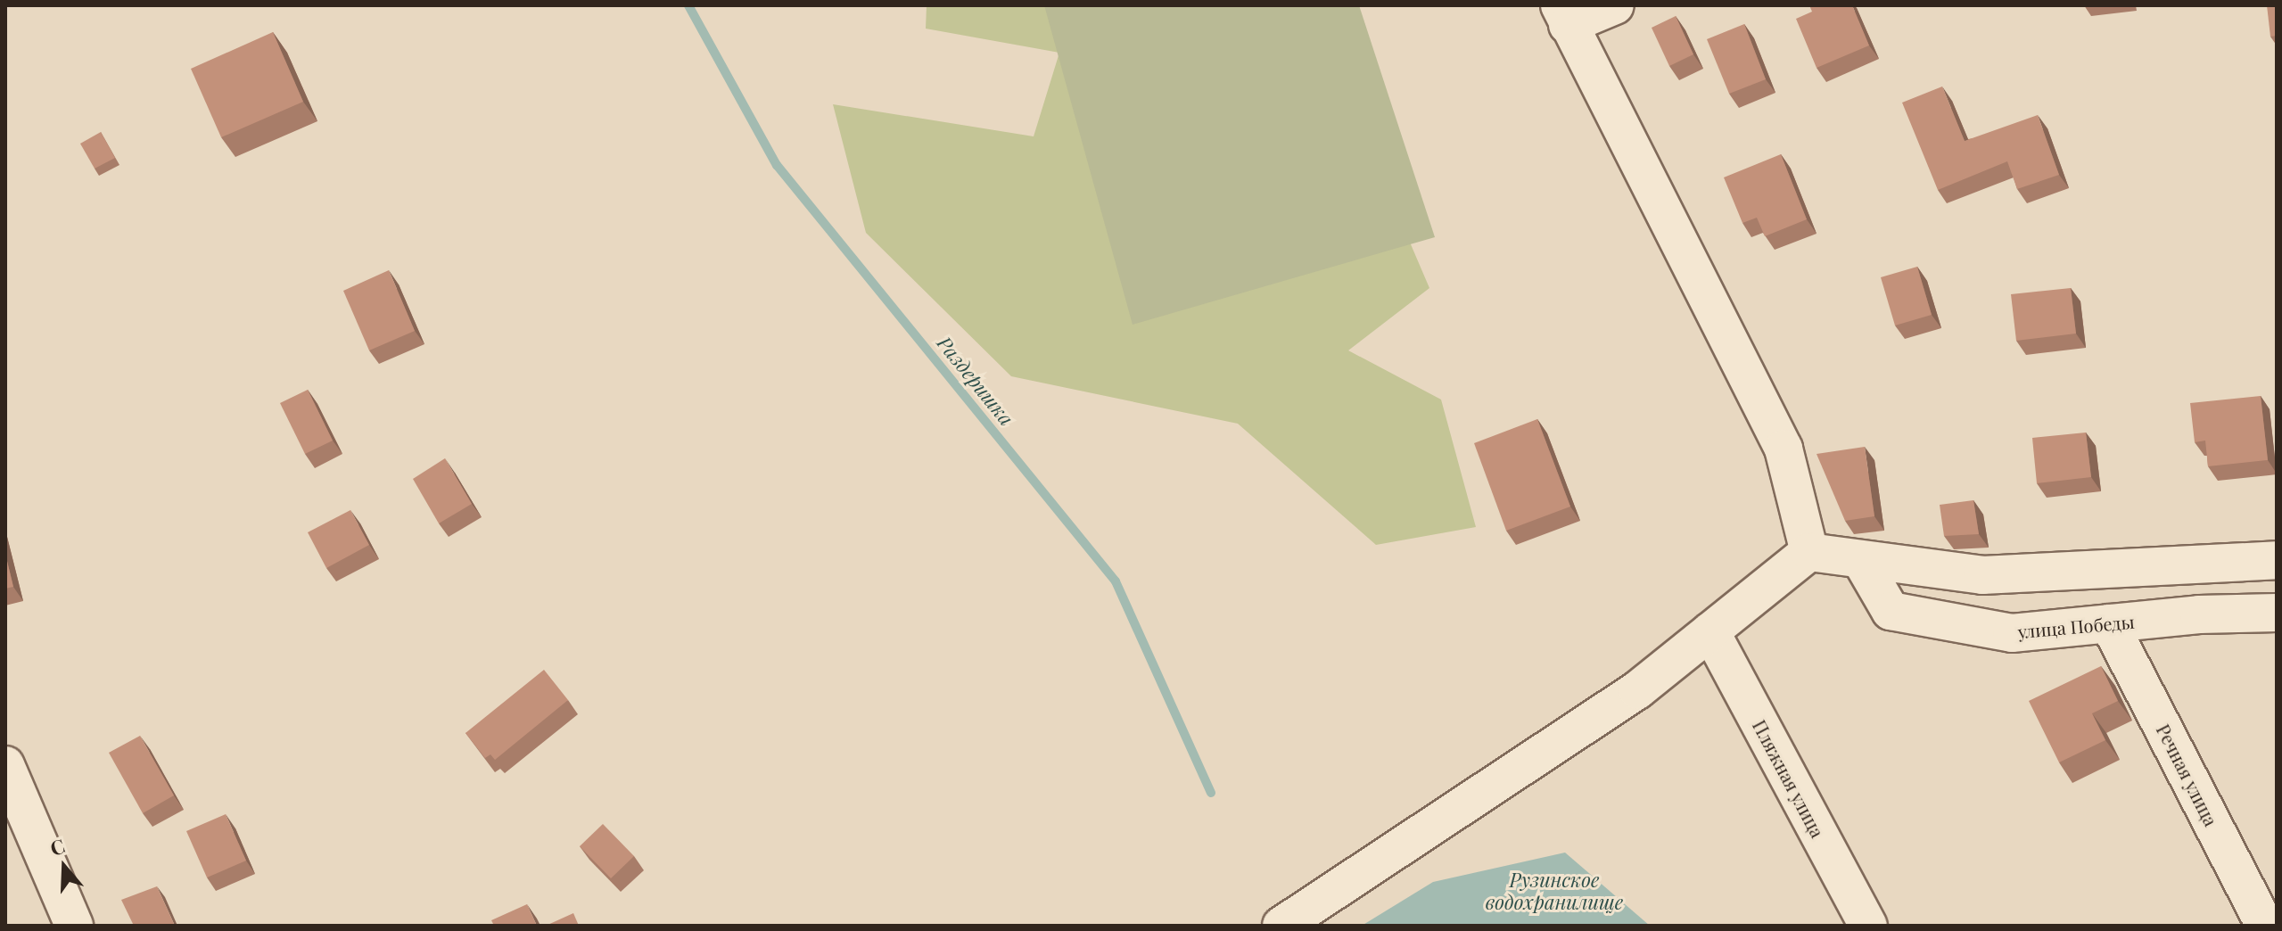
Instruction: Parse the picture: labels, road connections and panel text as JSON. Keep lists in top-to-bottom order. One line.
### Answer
{"streets":{"street":["улица Победы","Речная улица","Пляжная улица"]},"crossings":[["улица Победы","Речная улица"]],"water":["Раздеришка","Рузинское водохранилище"],"north":"top"}
